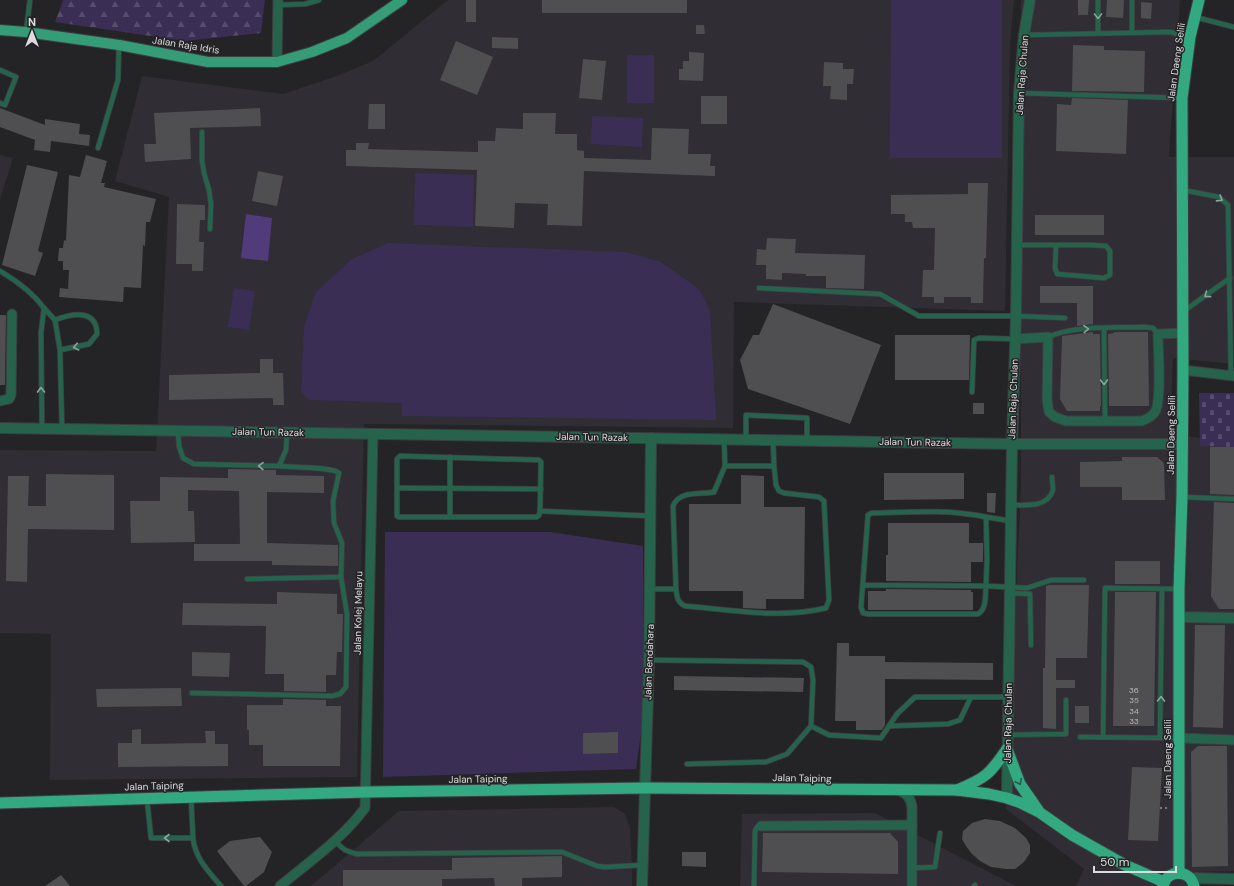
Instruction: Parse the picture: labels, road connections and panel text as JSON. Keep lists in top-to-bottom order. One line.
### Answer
{"streets":{"highway":["Jalan Daeng Selili","Jalan Taiping"],"main road":["Jalan Raja Idris"],"street":["Jalan Raja Chulan","Jalan Tun Razak","Jalan Kolej Melayu","Jalan Bendahara"]},"crossings":[["Jalan Daeng Selili","Jalan Tun Razak"],["Jalan Raja Chulan","Jalan Tun Razak"],["Jalan Tun Razak","Jalan Kolej Melayu"],["Jalan Tun Razak","Jalan Bendahara"],["Jalan Kolej Melayu","Jalan Taiping"],["Jalan Bendahara","Jalan Taiping"]],"house_numbers":["36","35","34","33"],"scale_bar":"50 m","north":"top"}
